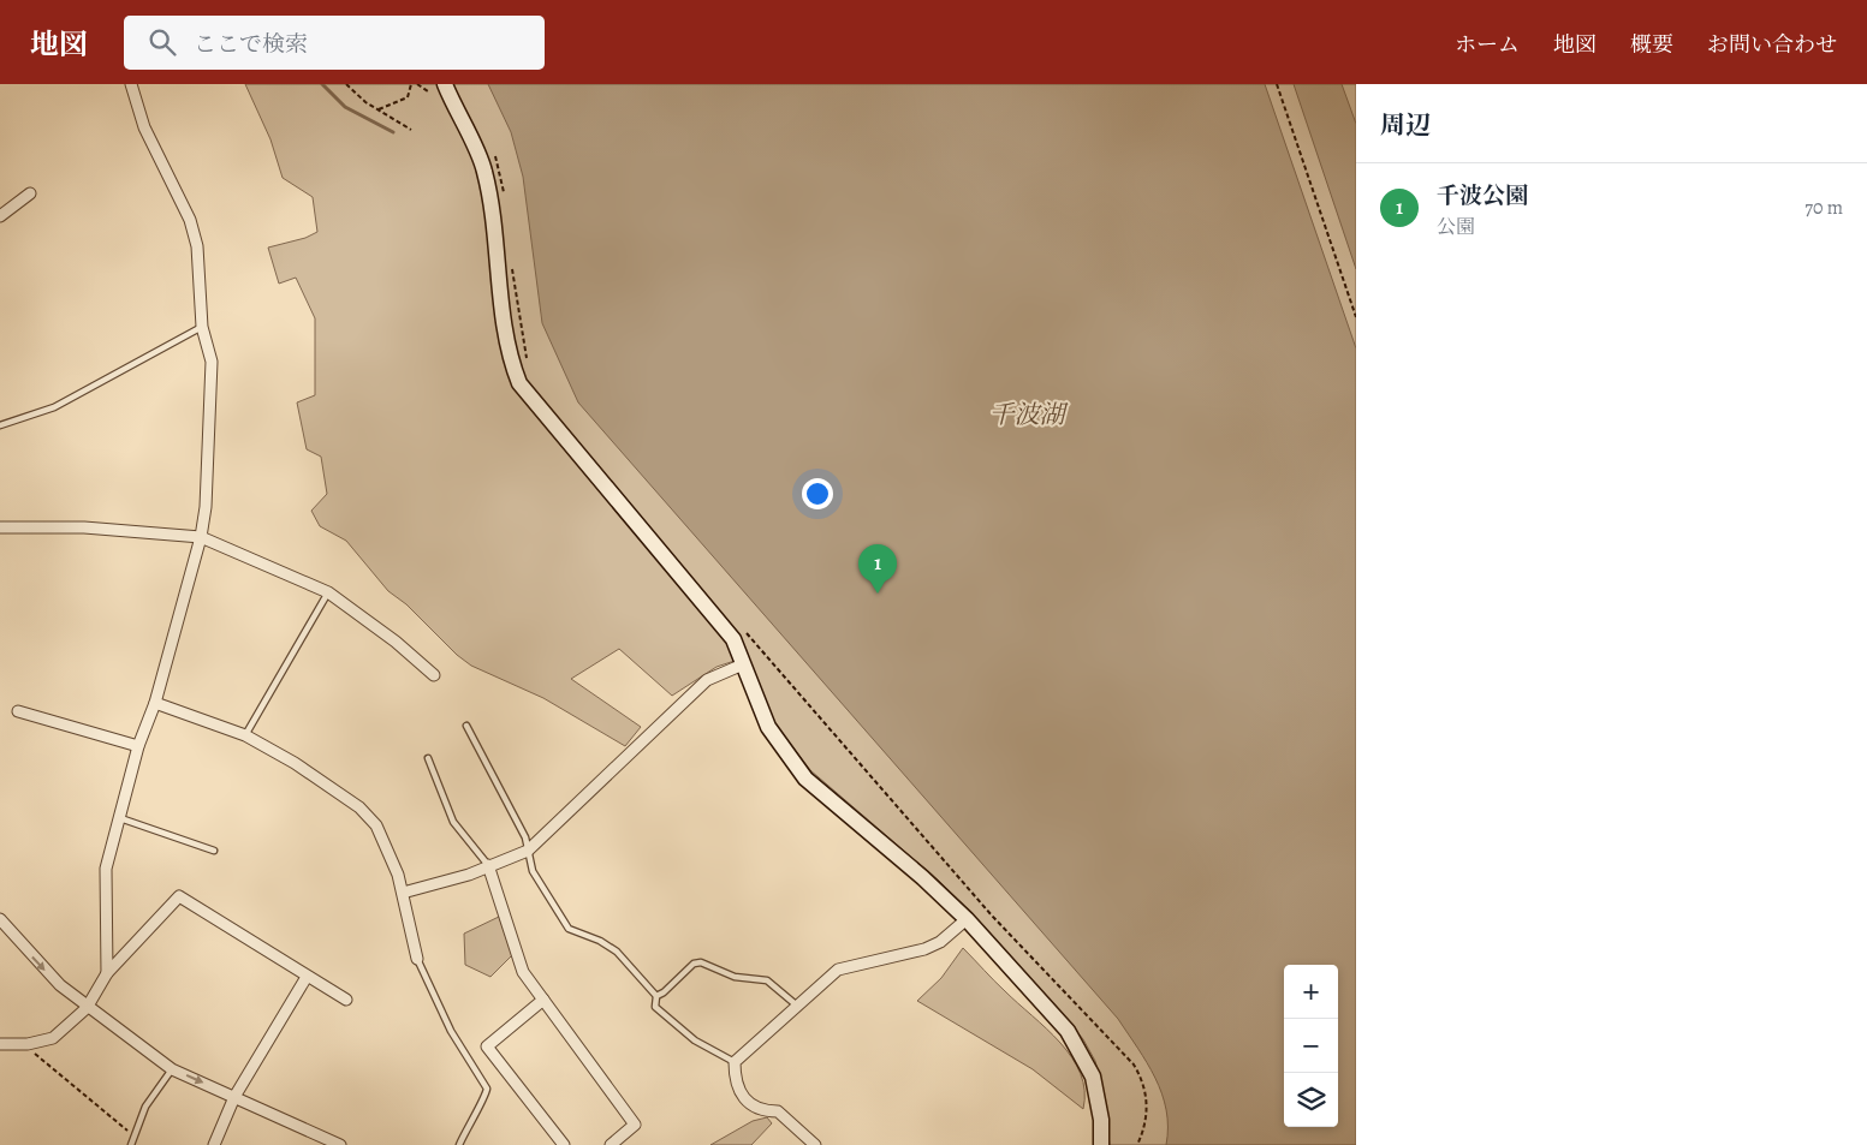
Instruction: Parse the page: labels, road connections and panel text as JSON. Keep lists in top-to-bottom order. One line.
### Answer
{"water":["千波湖"],"page":{"header":"地図","search":"ここで検索","nav":["ホーム","地図","概要","お問い合わせ"],"heading":"周辺","list":[{"mark":"1","name":"千波公園","note":"公園","value":"70 m"}],"pins":"1","map_buttons":["+","−"]}}
